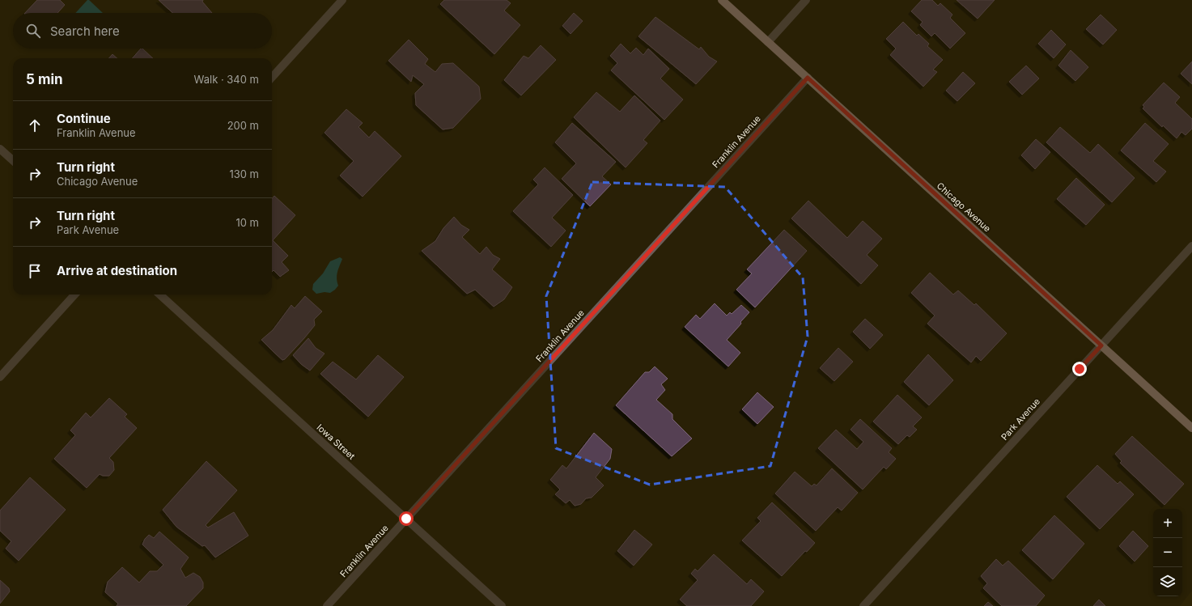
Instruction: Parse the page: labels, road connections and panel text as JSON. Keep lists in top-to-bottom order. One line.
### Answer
{"streets":{"main road":["Chicago Avenue"],"street":["Franklin Avenue","Park Avenue","Iowa Street"]},"crossings":[["Franklin Avenue","Chicago Avenue"],["Franklin Avenue","Iowa Street"],["Chicago Avenue","Park Avenue"]],"page":{"search":"Search here","heading":["5 min","Walk · 340 m"],"list":[["Continue","Franklin Avenue","200 m"],["Turn right","Chicago Avenue","130 m"],["Turn right","Park Avenue","10 m"],"Arrive at destination"],"map_buttons":["+","−"]}}
